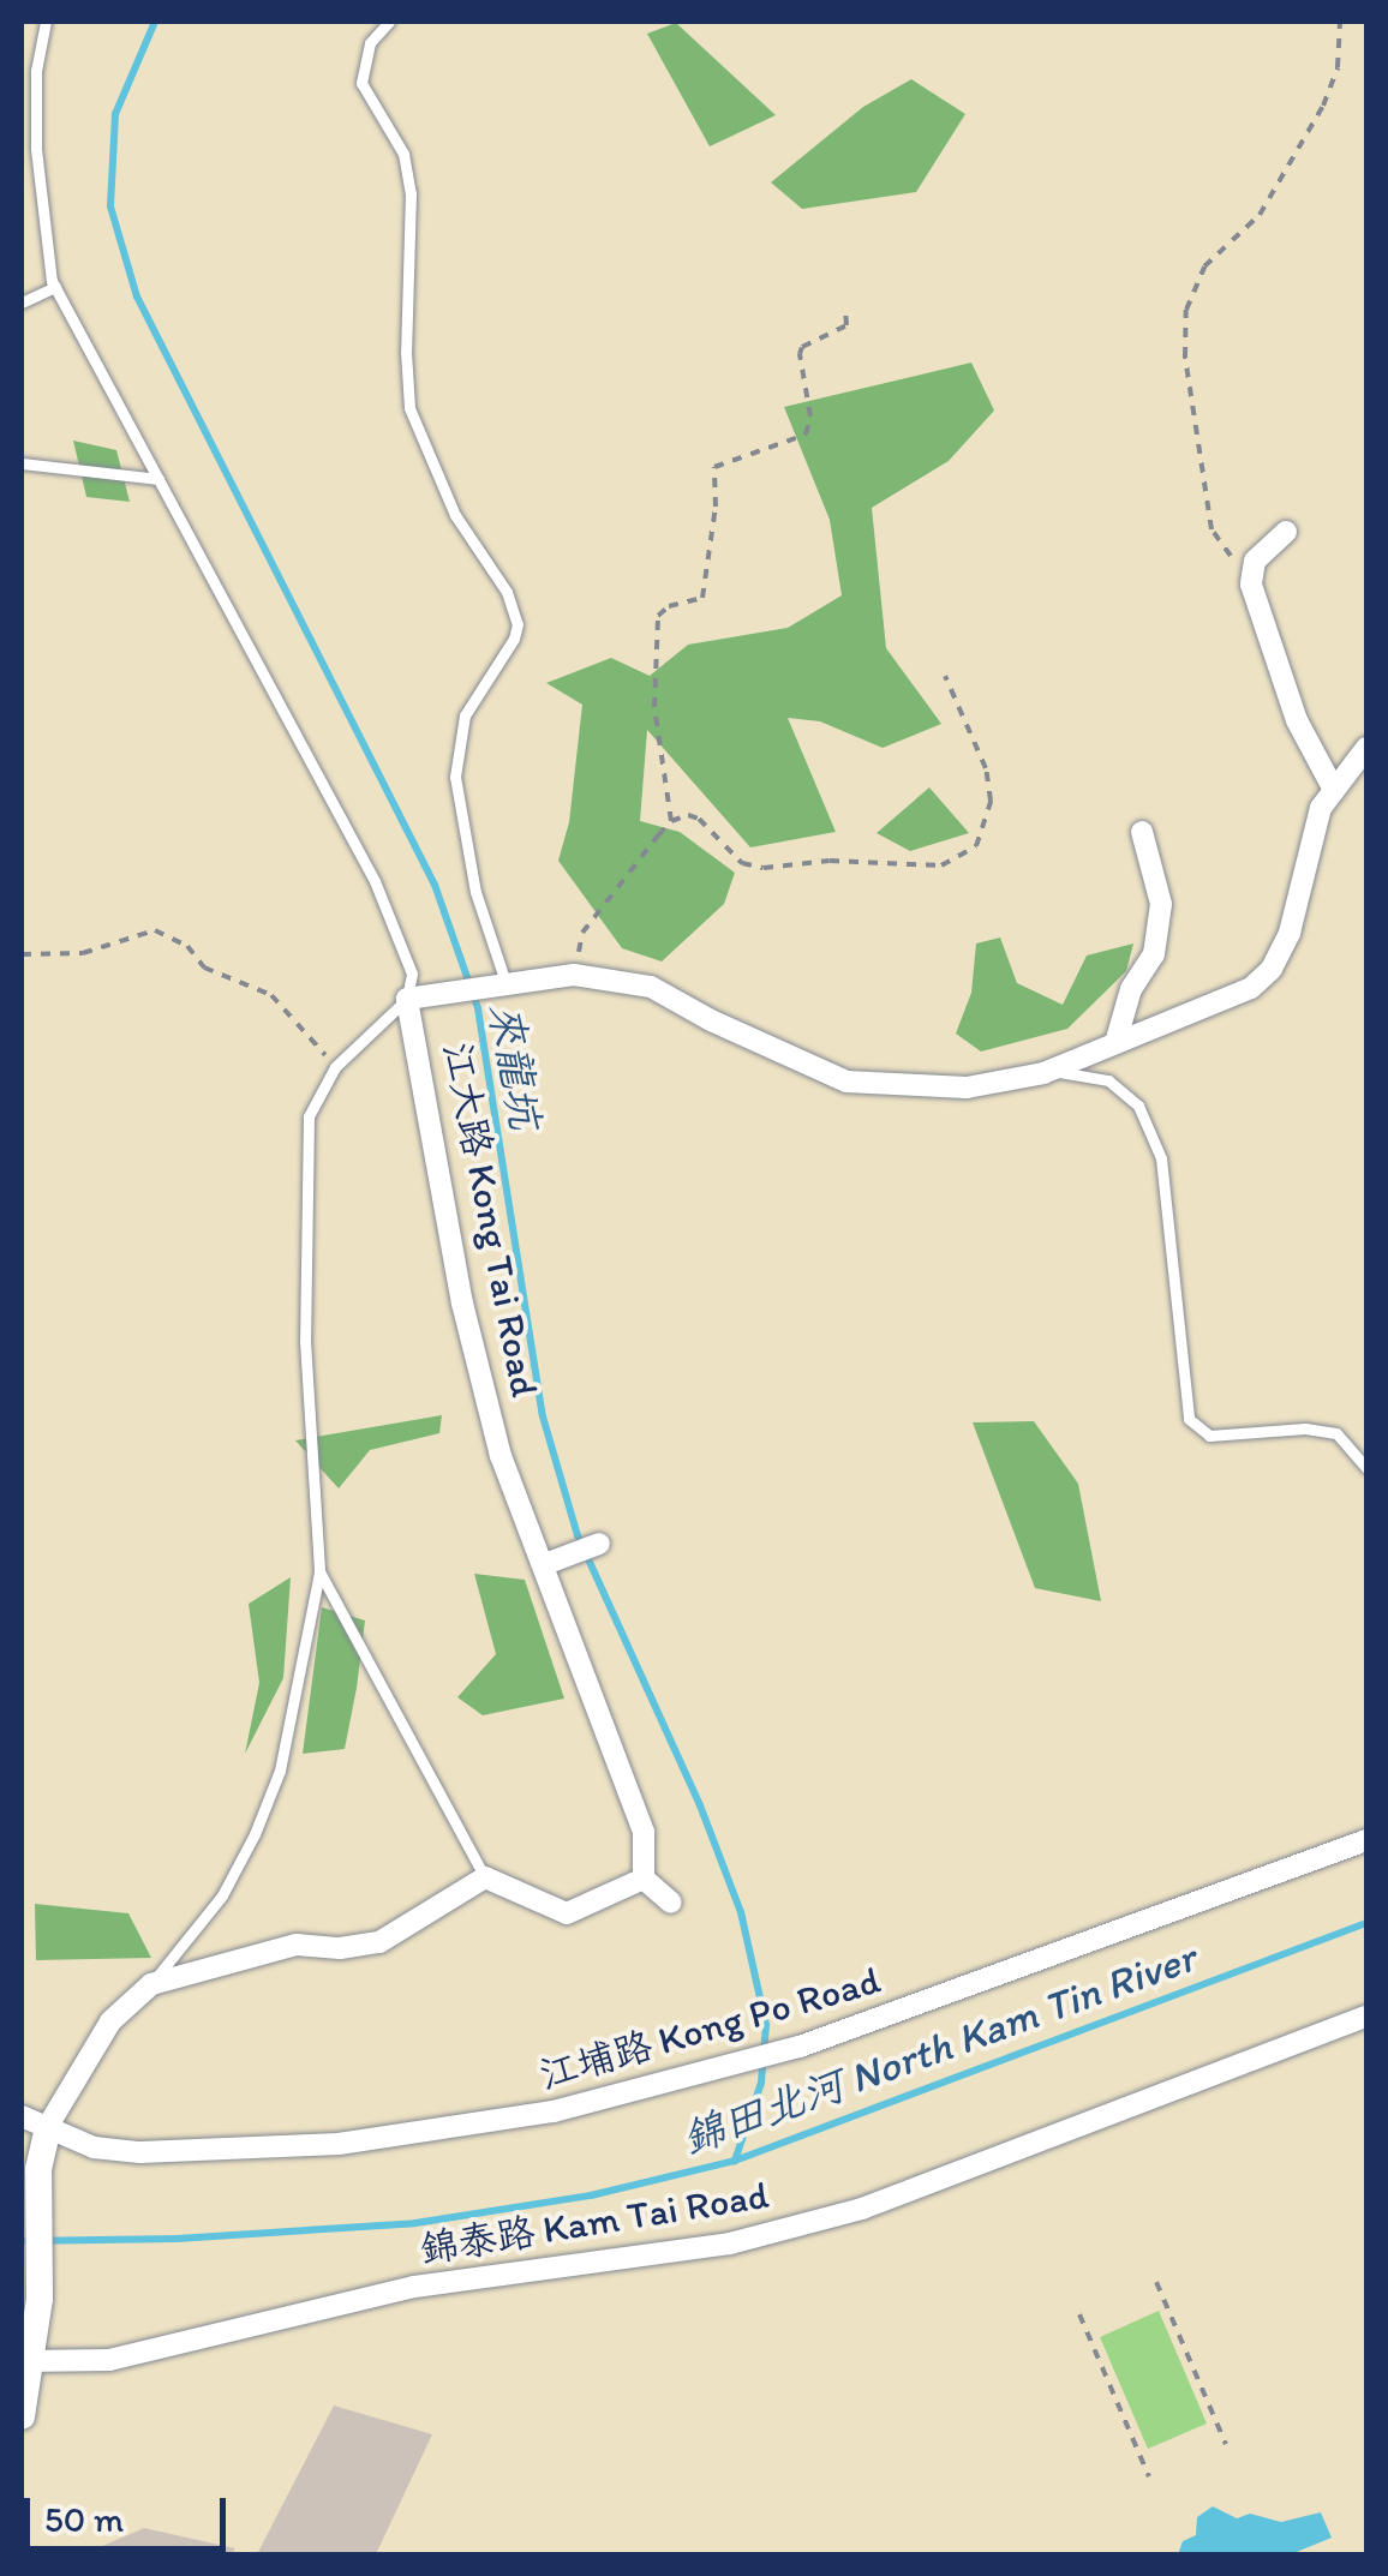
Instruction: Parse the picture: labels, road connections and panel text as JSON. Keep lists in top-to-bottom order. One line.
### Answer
{"streets":{"street":["江大路 Kong Tai Road","江埔路 Kong Po Road","錦泰路 Kam Tai Road"]},"water":["來龍坑","錦田北河 North Kam Tin River"],"scale_bar":"50 m"}
